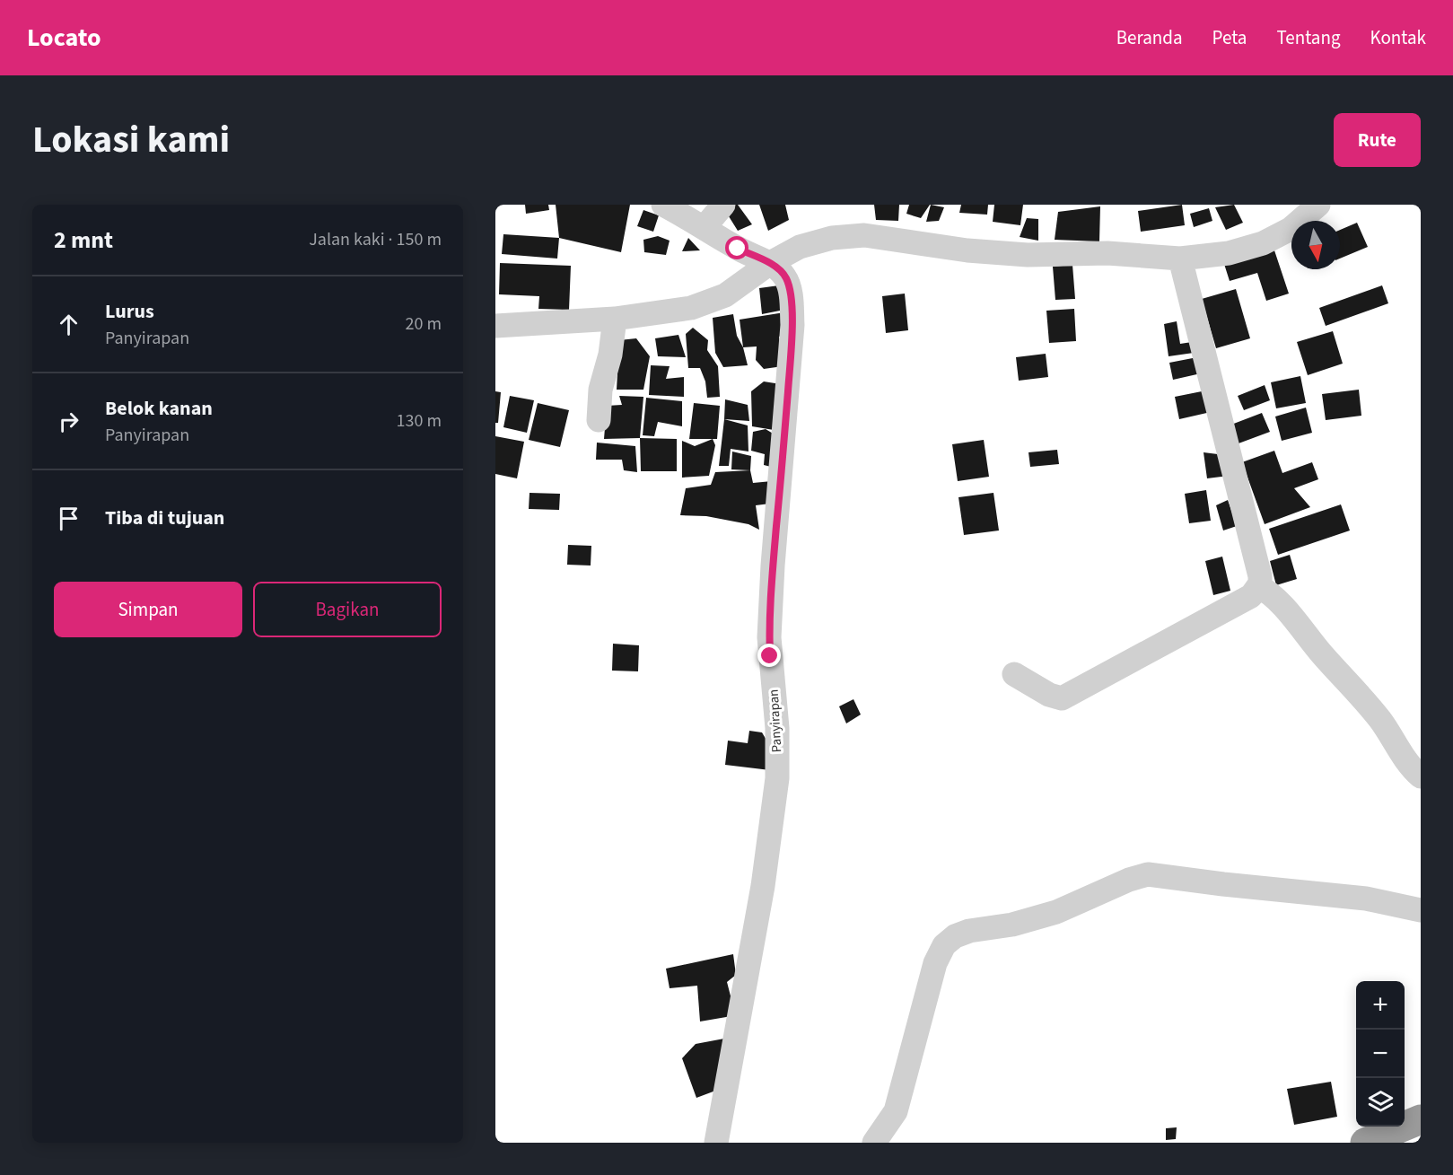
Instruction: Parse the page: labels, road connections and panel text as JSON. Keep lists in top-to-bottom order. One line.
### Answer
{"streets":{"street":["Panyirapan"]},"north":"bottom","page":{"header":"Locato","nav":["Beranda","Peta","Tentang","Kontak"],"title":"Lokasi kami","buttons":["Rute",["Simpan","Bagikan"]],"heading":["2 mnt","Jalan kaki · 150 m"],"list":[["Lurus","Panyirapan","20 m"],["Belok kanan","Panyirapan","130 m"],"Tiba di tujuan"],"map_buttons":["+","−"]}}
